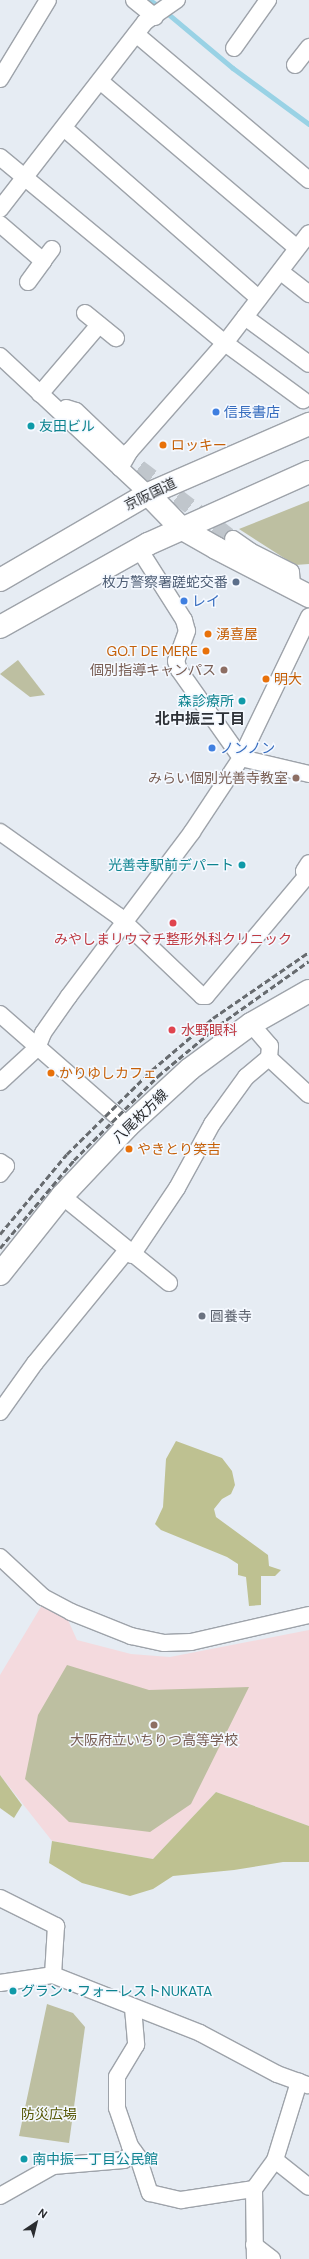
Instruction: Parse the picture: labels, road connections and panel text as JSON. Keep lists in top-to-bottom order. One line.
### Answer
{"streets":{"main road":["京阪国道","八尾枚方線"]},"districts":["北中振三丁目"],"parks":["防災広場"],"places":["信長書店","友田ビル","ロッキー","枚方警察署蹉蛇交番","レイ","湧喜屋","GO.T DE MERE","個別指導キャンパス","明大","森診療所","ノンノン","みらい個別光善寺教室","光善寺駅前デパート","みやしまリウマチ整形外科クリニック","水野眼科","かりゆしカフェ","やきとり笑吉","圓養寺","大阪府立いちりつ高等学校","グラン・フォーレストNUKATA","南中振一丁目公民館"],"north":"top right"}
